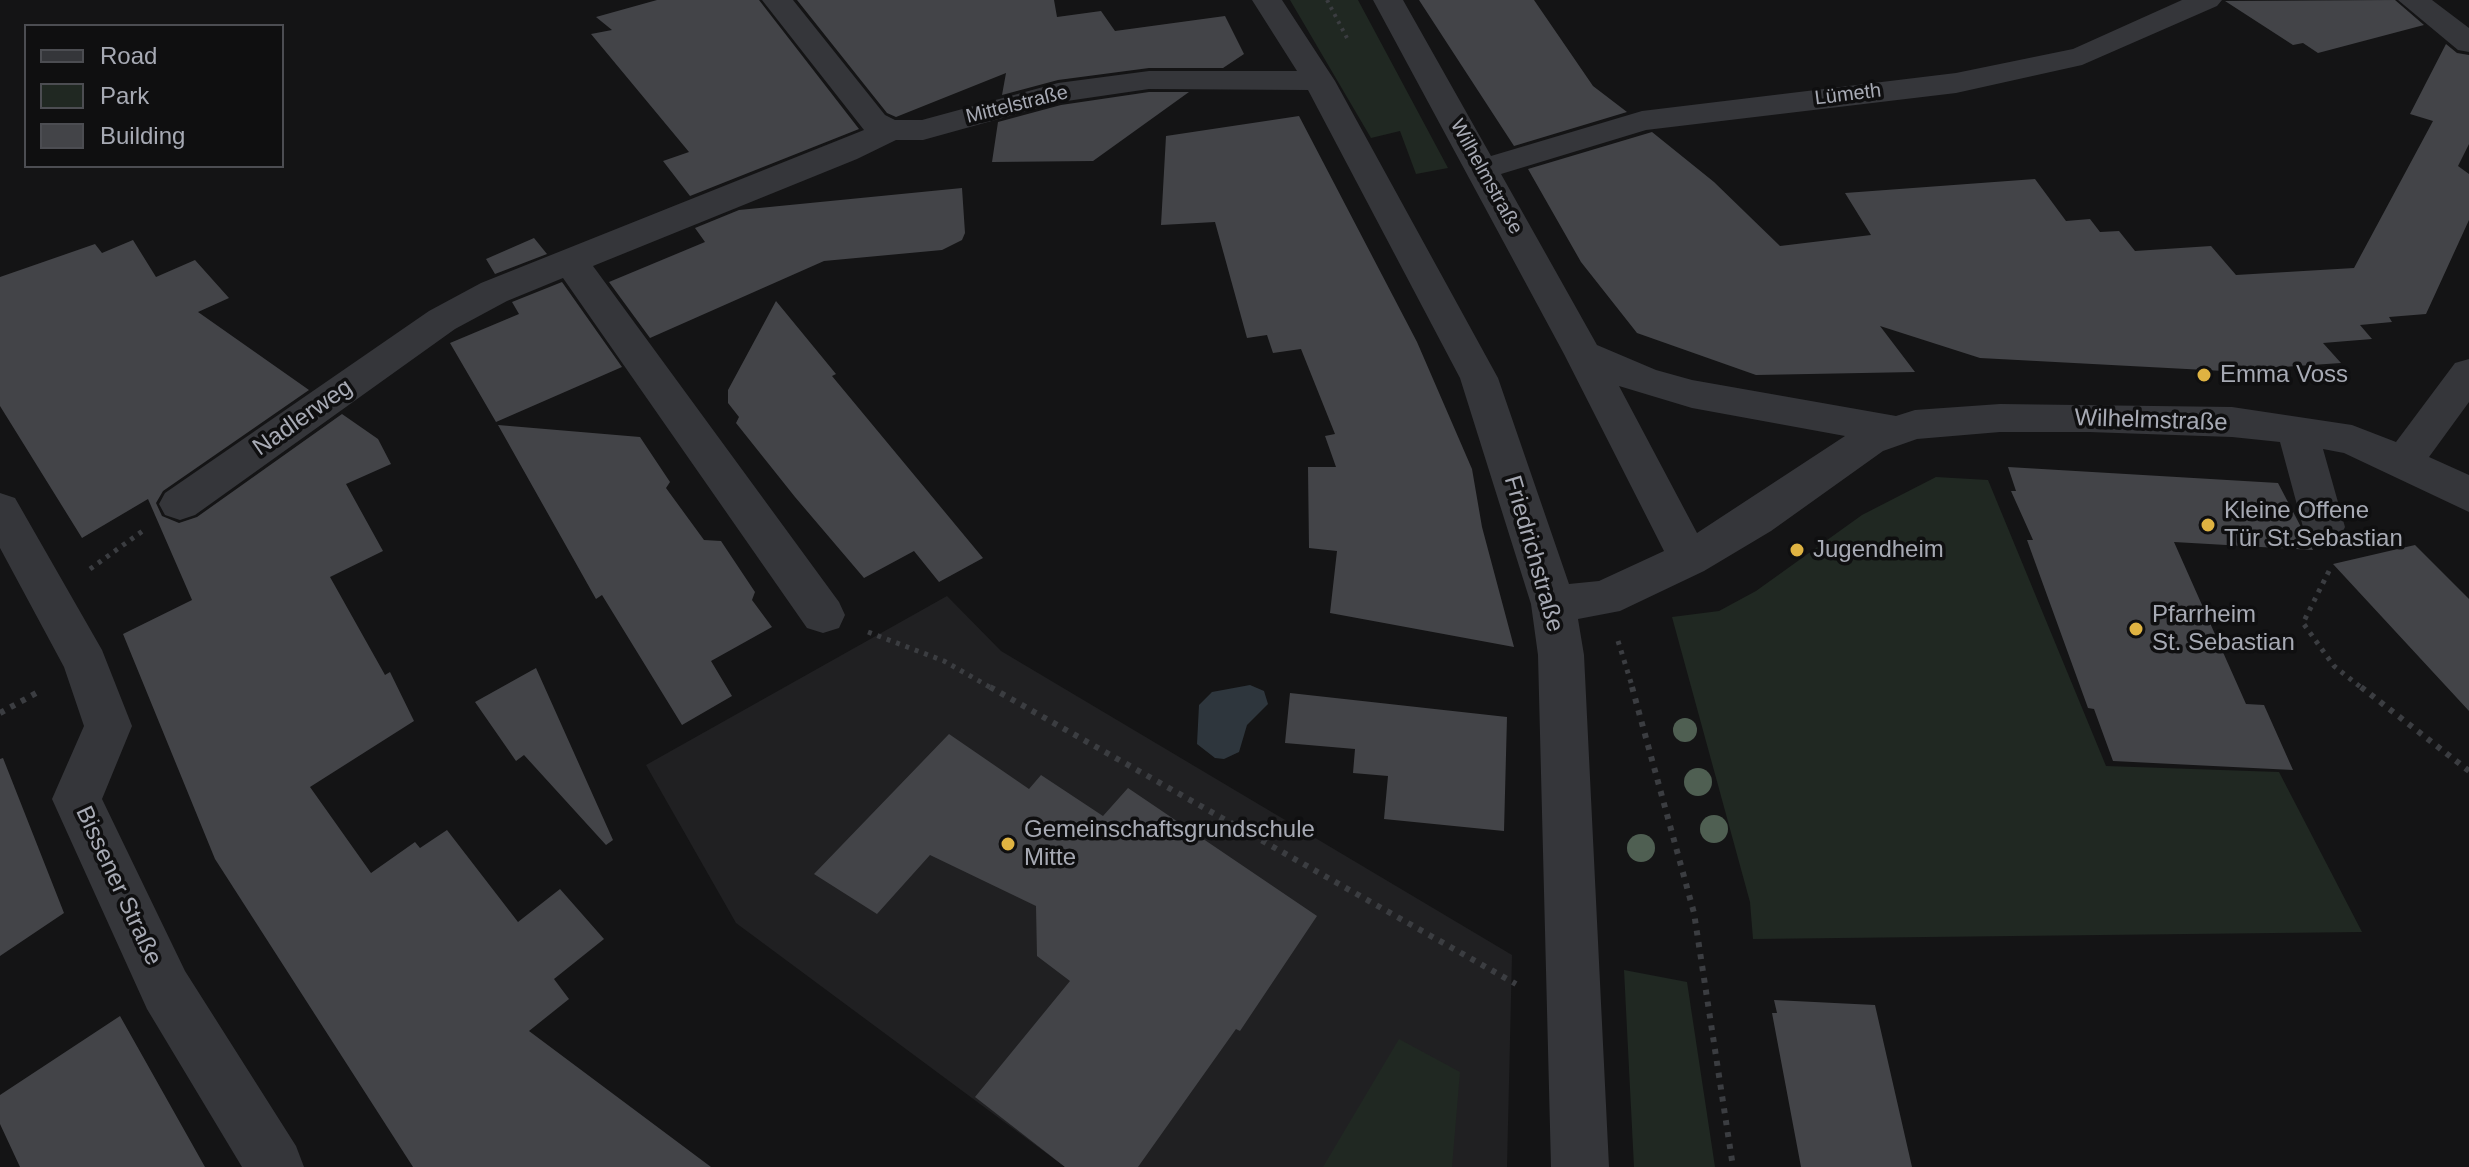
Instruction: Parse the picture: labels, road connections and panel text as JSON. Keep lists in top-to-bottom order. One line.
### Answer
{"streets":{"street":["Lümeth","Mittelstraße","Wilhelmstraße","Nadlerweg","Friedrichstraße","Bissener Straße"]},"crossings":[["Lümeth","Wilhelmstraße"],["Mittelstraße","Nadlerweg"],["Mittelstraße","Friedrichstraße"],["Wilhelmstraße","Friedrichstraße"]],"places":["Emma Voss","Kleine Offene Tür St.Sebastian","Jugendheim","Pfarrheim St. Sebastian","Gemeinschaftsgrundschule Mitte"],"legend":["Road","Park","Building"]}
